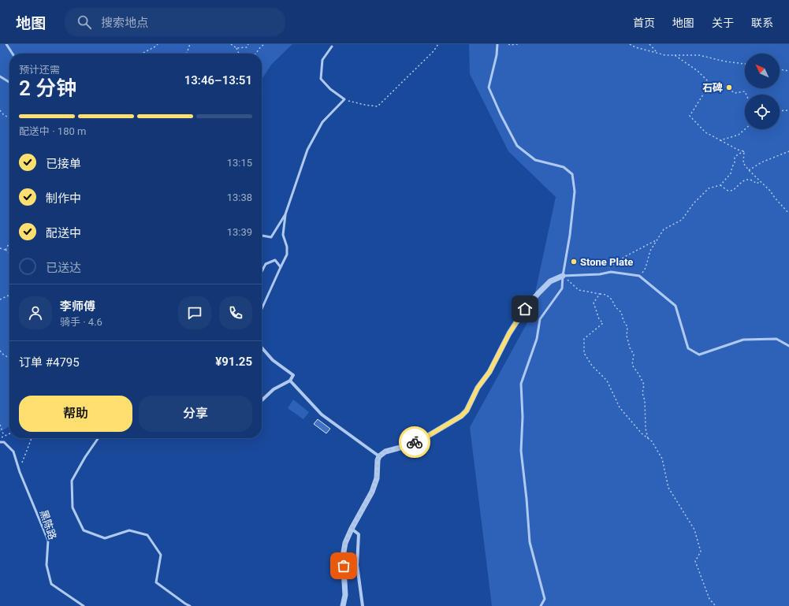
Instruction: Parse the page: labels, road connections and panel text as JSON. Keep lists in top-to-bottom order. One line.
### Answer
{"streets":{"lane":["黑陈路"]},"places":["石碑","Stone Plate"],"north":"top left","page":{"header":"地图","search":"搜索地点","nav":["首页","地图","关于","联系"],"heading":["2 分钟","预计还需","13:46–13:51"],"panel":["李师傅","骑手 · 4.6","订单 #4795","¥91.25"],"bar":"配送中 · 180 m","list":[["已接单","13:15"],["制作中","13:38"],["配送中","13:39"],"已送达"],"buttons":["帮助","分享"]}}
